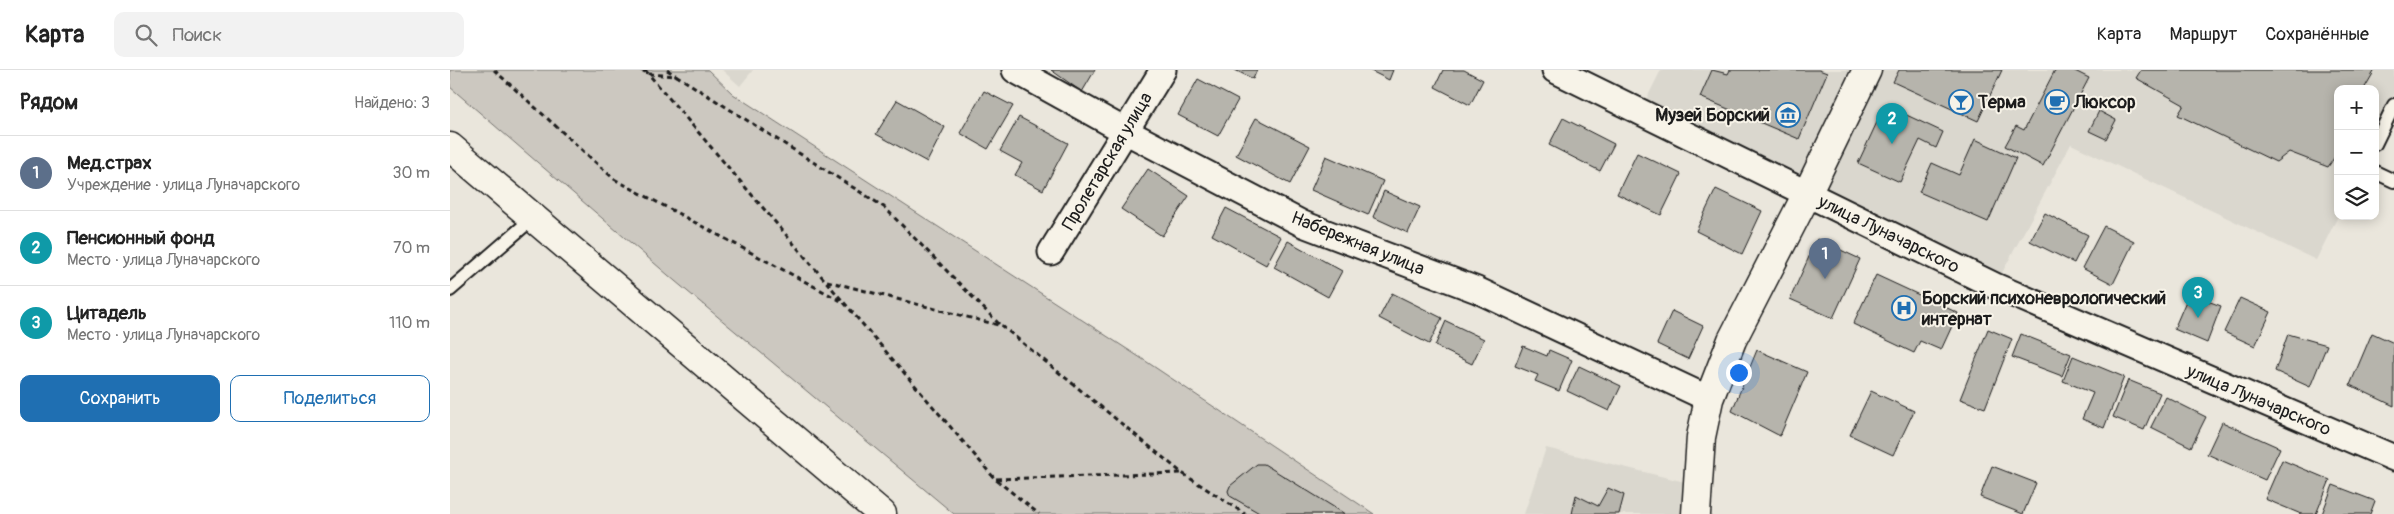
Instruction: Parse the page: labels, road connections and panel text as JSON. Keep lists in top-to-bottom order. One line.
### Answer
{"streets":{"street":["Пролетарская улица","улица Луначарского","Набережная улица"]},"crossings":[["Пролетарская улица","Набережная улица"]],"places":{"bar":["Терма"],"cafe":["Люксор"],"museum":["Музей Борский"],"hospital":["Борский психоневрологический интернат"]},"page":{"header":"Карта","search":"Поиск","nav":["Карта","Маршрут","Сохранённые"],"heading":["Рядом","Найдено: 3"],"map_buttons":["+","−"],"pins":["2","1","3"],"list":[{"mark":"1","name":"Мед.страх","note":"Учреждение · улица Луначарского","value":"30 m"},{"mark":"2","name":"Пенсионный фонд","note":"Место · улица Луначарского","value":"70 m"},{"mark":"3","name":"Цитадель","note":"Место · улица Луначарского","value":"110 m"}],"buttons":["Сохранить","Поделиться"]}}
